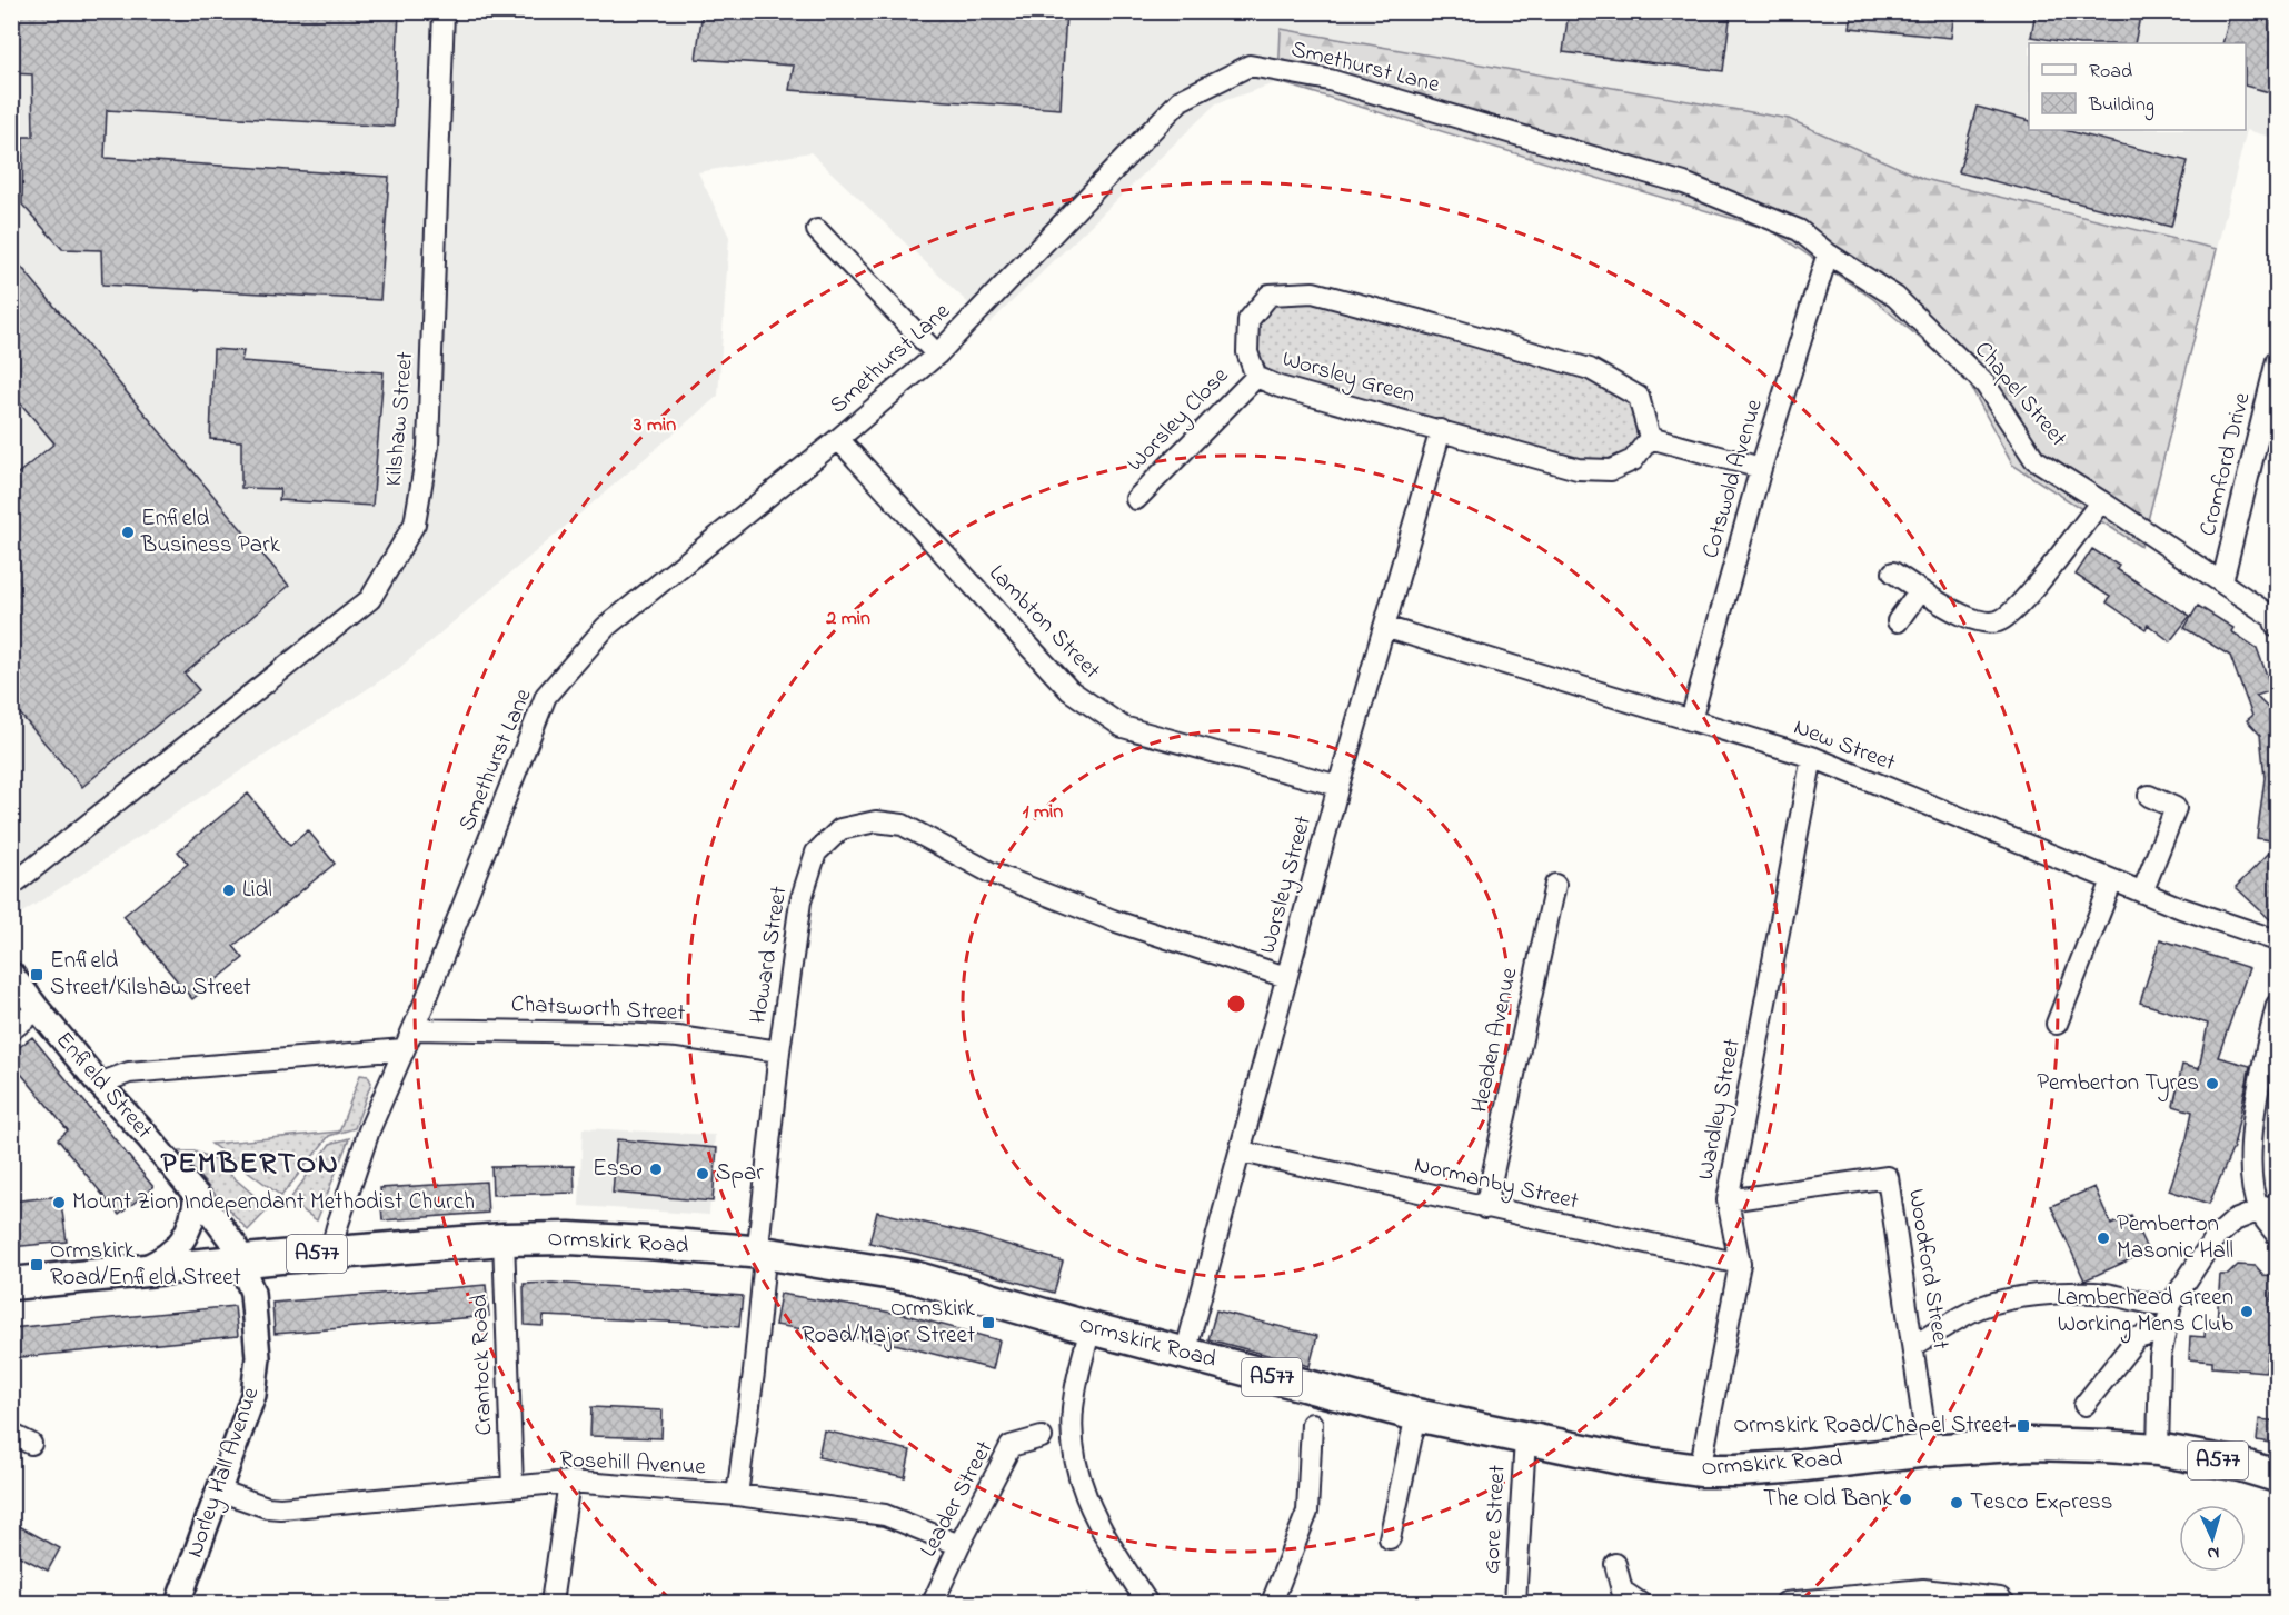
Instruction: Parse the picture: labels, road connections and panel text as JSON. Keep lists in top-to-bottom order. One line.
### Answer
{"streets":{"highway":["Ormskirk Road","A577"],"street":["Smethurst Lane","Worsley Green","Chapel Street","Kilshaw Street","Worsley Close","Cromford Drive","Cotswold Avenue","Lambton Street","New Street","Worsley Street","Howard Street","Chatsworth Street","Headen Avenue","Enfield Street","Wardley Street","Normanby Street","Woodford Street","Crantock Road","Rosehill Avenue","Norley Hall Avenue","Leader Street","Gore Street"]},"crossings":[["Smethurst Lane","Chapel Street"],["Smethurst Lane","Cotswold Avenue"],["Smethurst Lane","Lambton Street"],["Smethurst Lane","Chatsworth Street"],["Smethurst Lane","Ormskirk Road"],["Worsley Green","Worsley Close"],["Worsley Green","Worsley Street"],["Chapel Street","Cromford Drive"],["Chapel Street","Cotswold Avenue"],["Cotswold Avenue","New Street"],["Lambton Street","Worsley Street"],["New Street","Worsley Street"],["New Street","Wardley Street"],["Worsley Street","Howard Street"],["Worsley Street","Normanby Street"],["Worsley Street","Ormskirk Road"],["Howard Street","Chatsworth Street"],["Howard Street","Ormskirk Road"],["Howard Street","Rosehill Avenue"],["Headen Avenue","Normanby Street"],["Enfield Street","Ormskirk Road"],["Enfield Street","Norley Hall Avenue"],["Wardley Street","Normanby Street"],["Wardley Street","Ormskirk Road"],["Wardley Street","Woodford Street"],["Ormskirk Road","Woodford Street"],["Ormskirk Road","Crantock Road"],["Ormskirk Road","Norley Hall Avenue"],["Ormskirk Road","Gore Street"],["Crantock Road","Rosehill Avenue"],["Rosehill Avenue","Norley Hall Avenue"],["Rosehill Avenue","Leader Street"]],"districts":["PEMBERTON"],"places":{"other":["Enfield Business Park","Lidl","Pemberton Tyres","Esso","Spar","Mount Zion Independant Methodist Church","Pemberton Masonic Hall","Lamberhead Green Working Mens Club","The Old Bank","Tesco Express"],"transit":["Enfield Street/Kilshaw Street","Ormskirk Road/Enfield Street","Ormskirk Road/Major Street","Ormskirk Road/Chapel Street"]},"legend":["Road","Building"],"north":"bottom","rings":["3 min","2 min","1 min"]}
